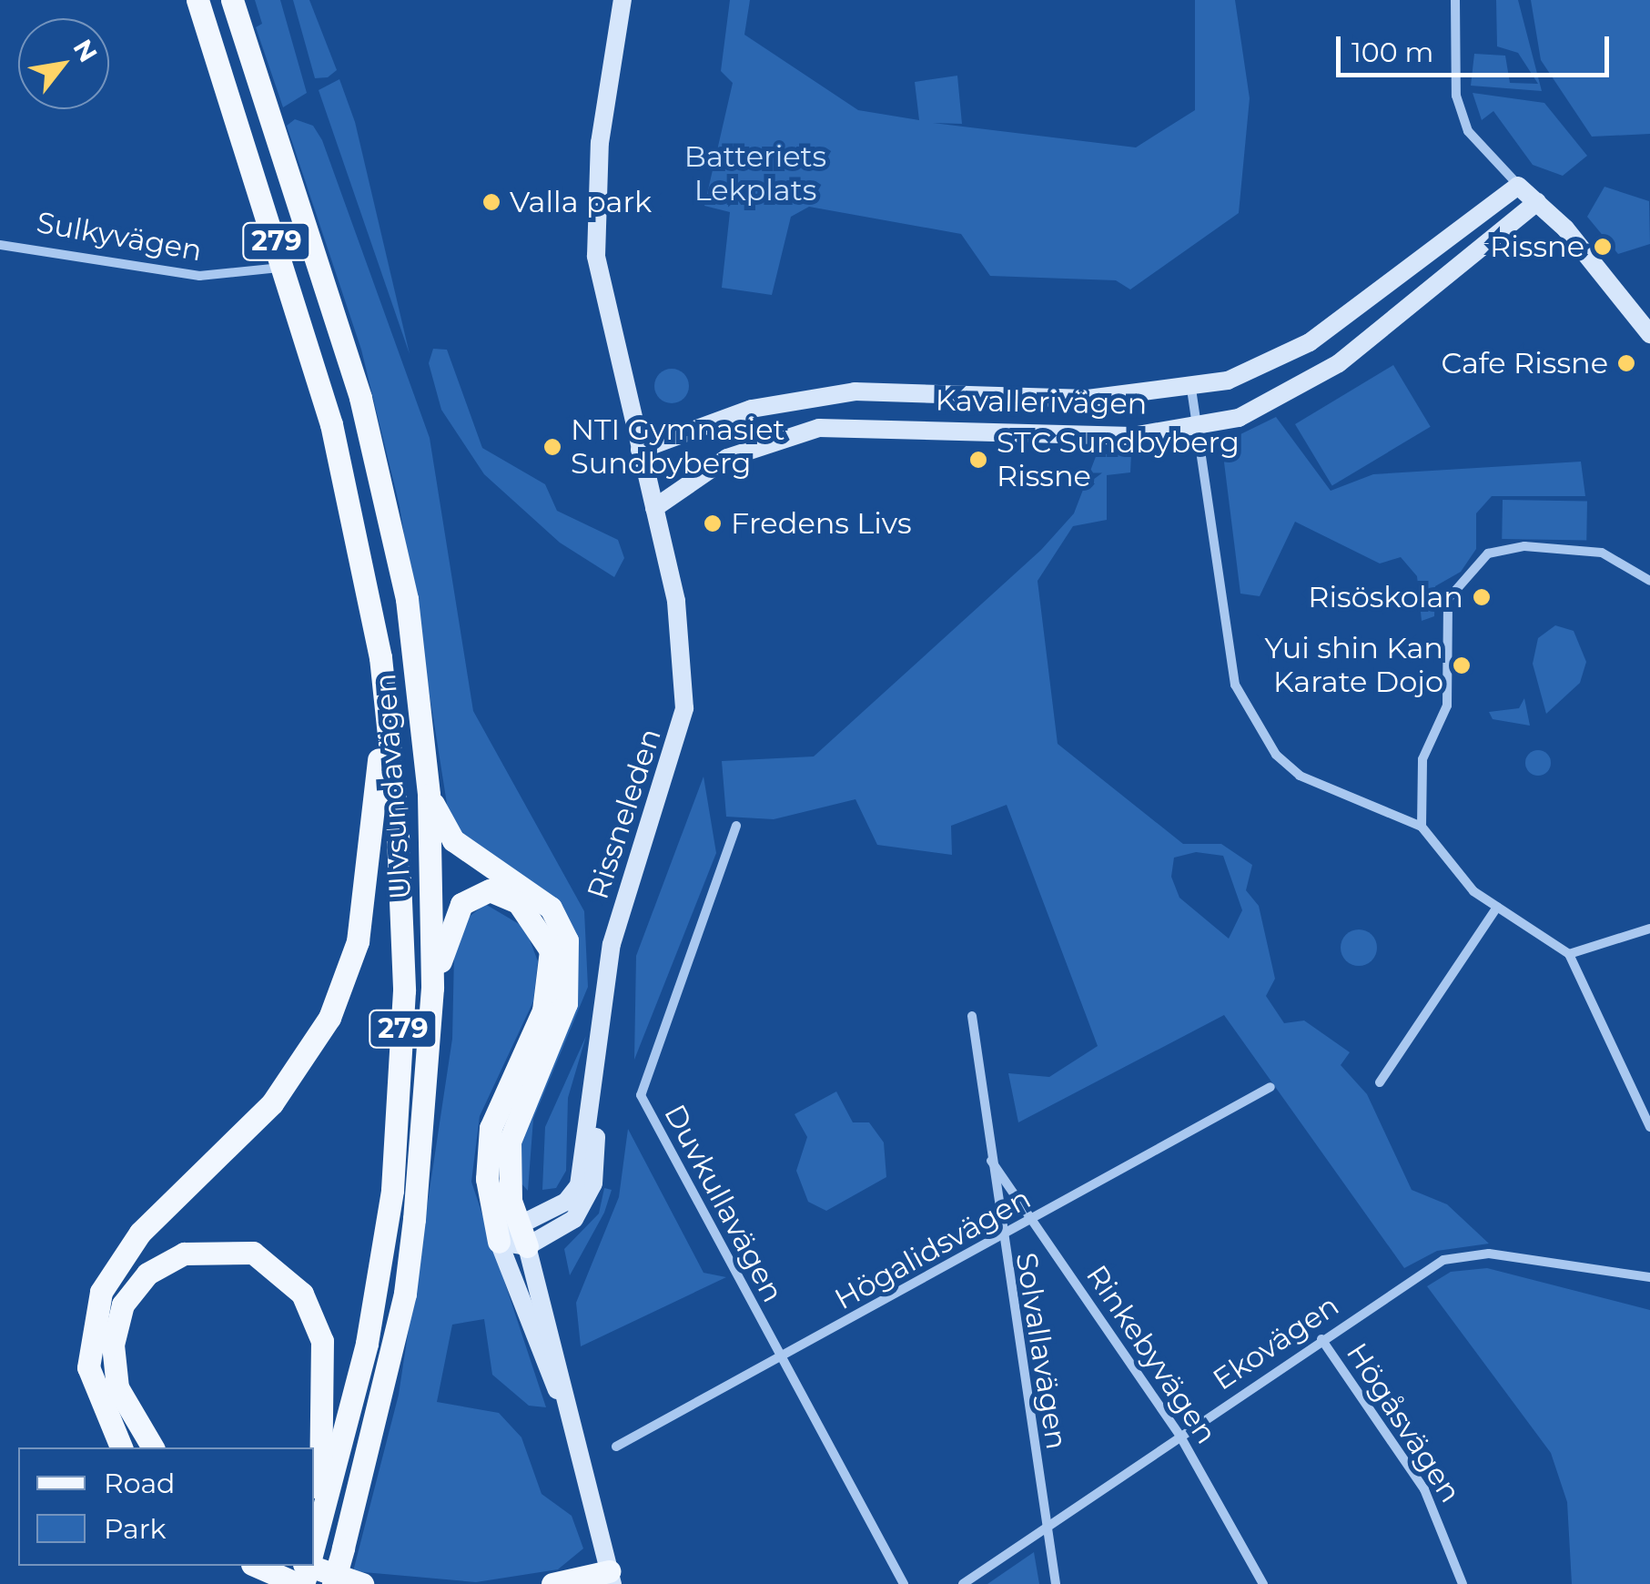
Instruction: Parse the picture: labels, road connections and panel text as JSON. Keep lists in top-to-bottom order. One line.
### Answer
{"streets":{"main road":["279","Ulvsundavägen"],"street":["Sulkyvägen","Kavallerivägen","Rissneleden","Duvkullavägen","Högalidsvägen","Ekovägen","Solvallavägen","Rinkebyvägen","Högåsvägen"]},"crossings":[["Sulkyvägen","Ulvsundavägen"],["Kavallerivägen","Rissneleden"],["Duvkullavägen","Högalidsvägen"],["Högalidsvägen","Solvallavägen"],["Högalidsvägen","Rinkebyvägen"],["Ekovägen","Solvallavägen"],["Ekovägen","Rinkebyvägen"],["Ekovägen","Högåsvägen"],["Solvallavägen","Rinkebyvägen"]],"parks":["Batteriets Lekplats"],"places":["Valla park","Rissne","Cafe Rissne","NTI Gymnasiet Sundbyberg","STC Sundbyberg Rissne","Fredens Livs","Risöskolan","Yui shin Kan Karate Dojo"],"legend":["Road","Park"],"scale_bar":"100 m","north":"top right"}
